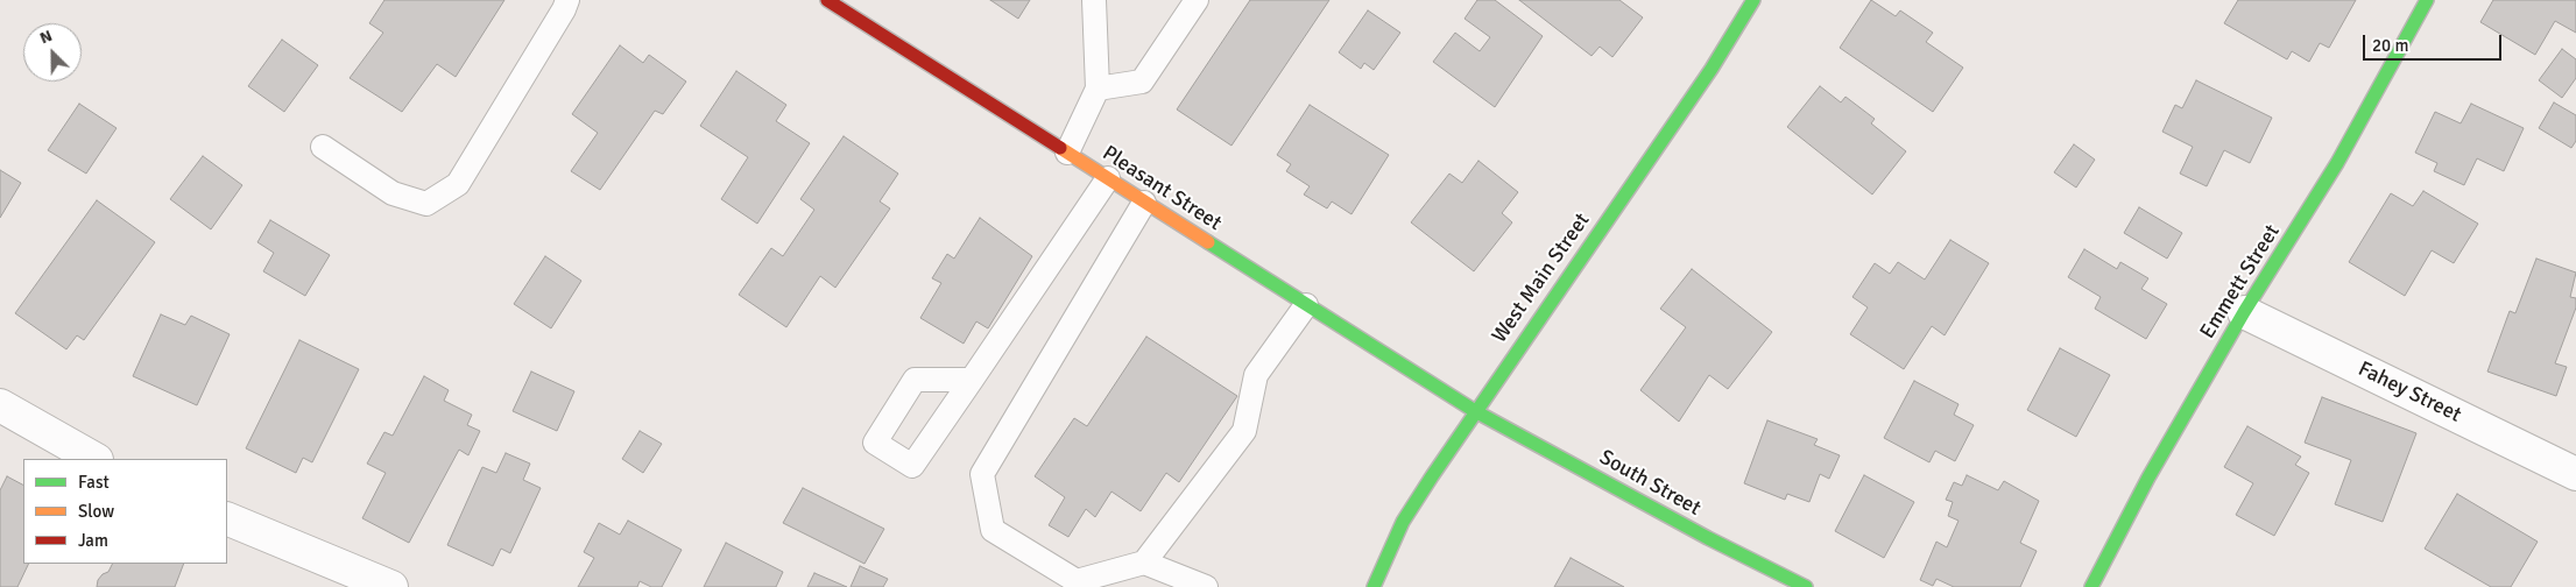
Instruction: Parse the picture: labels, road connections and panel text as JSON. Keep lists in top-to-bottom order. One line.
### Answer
{"streets":{"main road":["Pleasant Street","West Main Street","Emmett Street","South Street"],"street":["Fahey Street"]},"crossings":[["Pleasant Street","West Main Street"],["Pleasant Street","South Street"],["West Main Street","South Street"],["Emmett Street","Fahey Street"]],"legend":["Fast","Slow","Jam"],"scale_bar":"20 m","north":"top left"}
